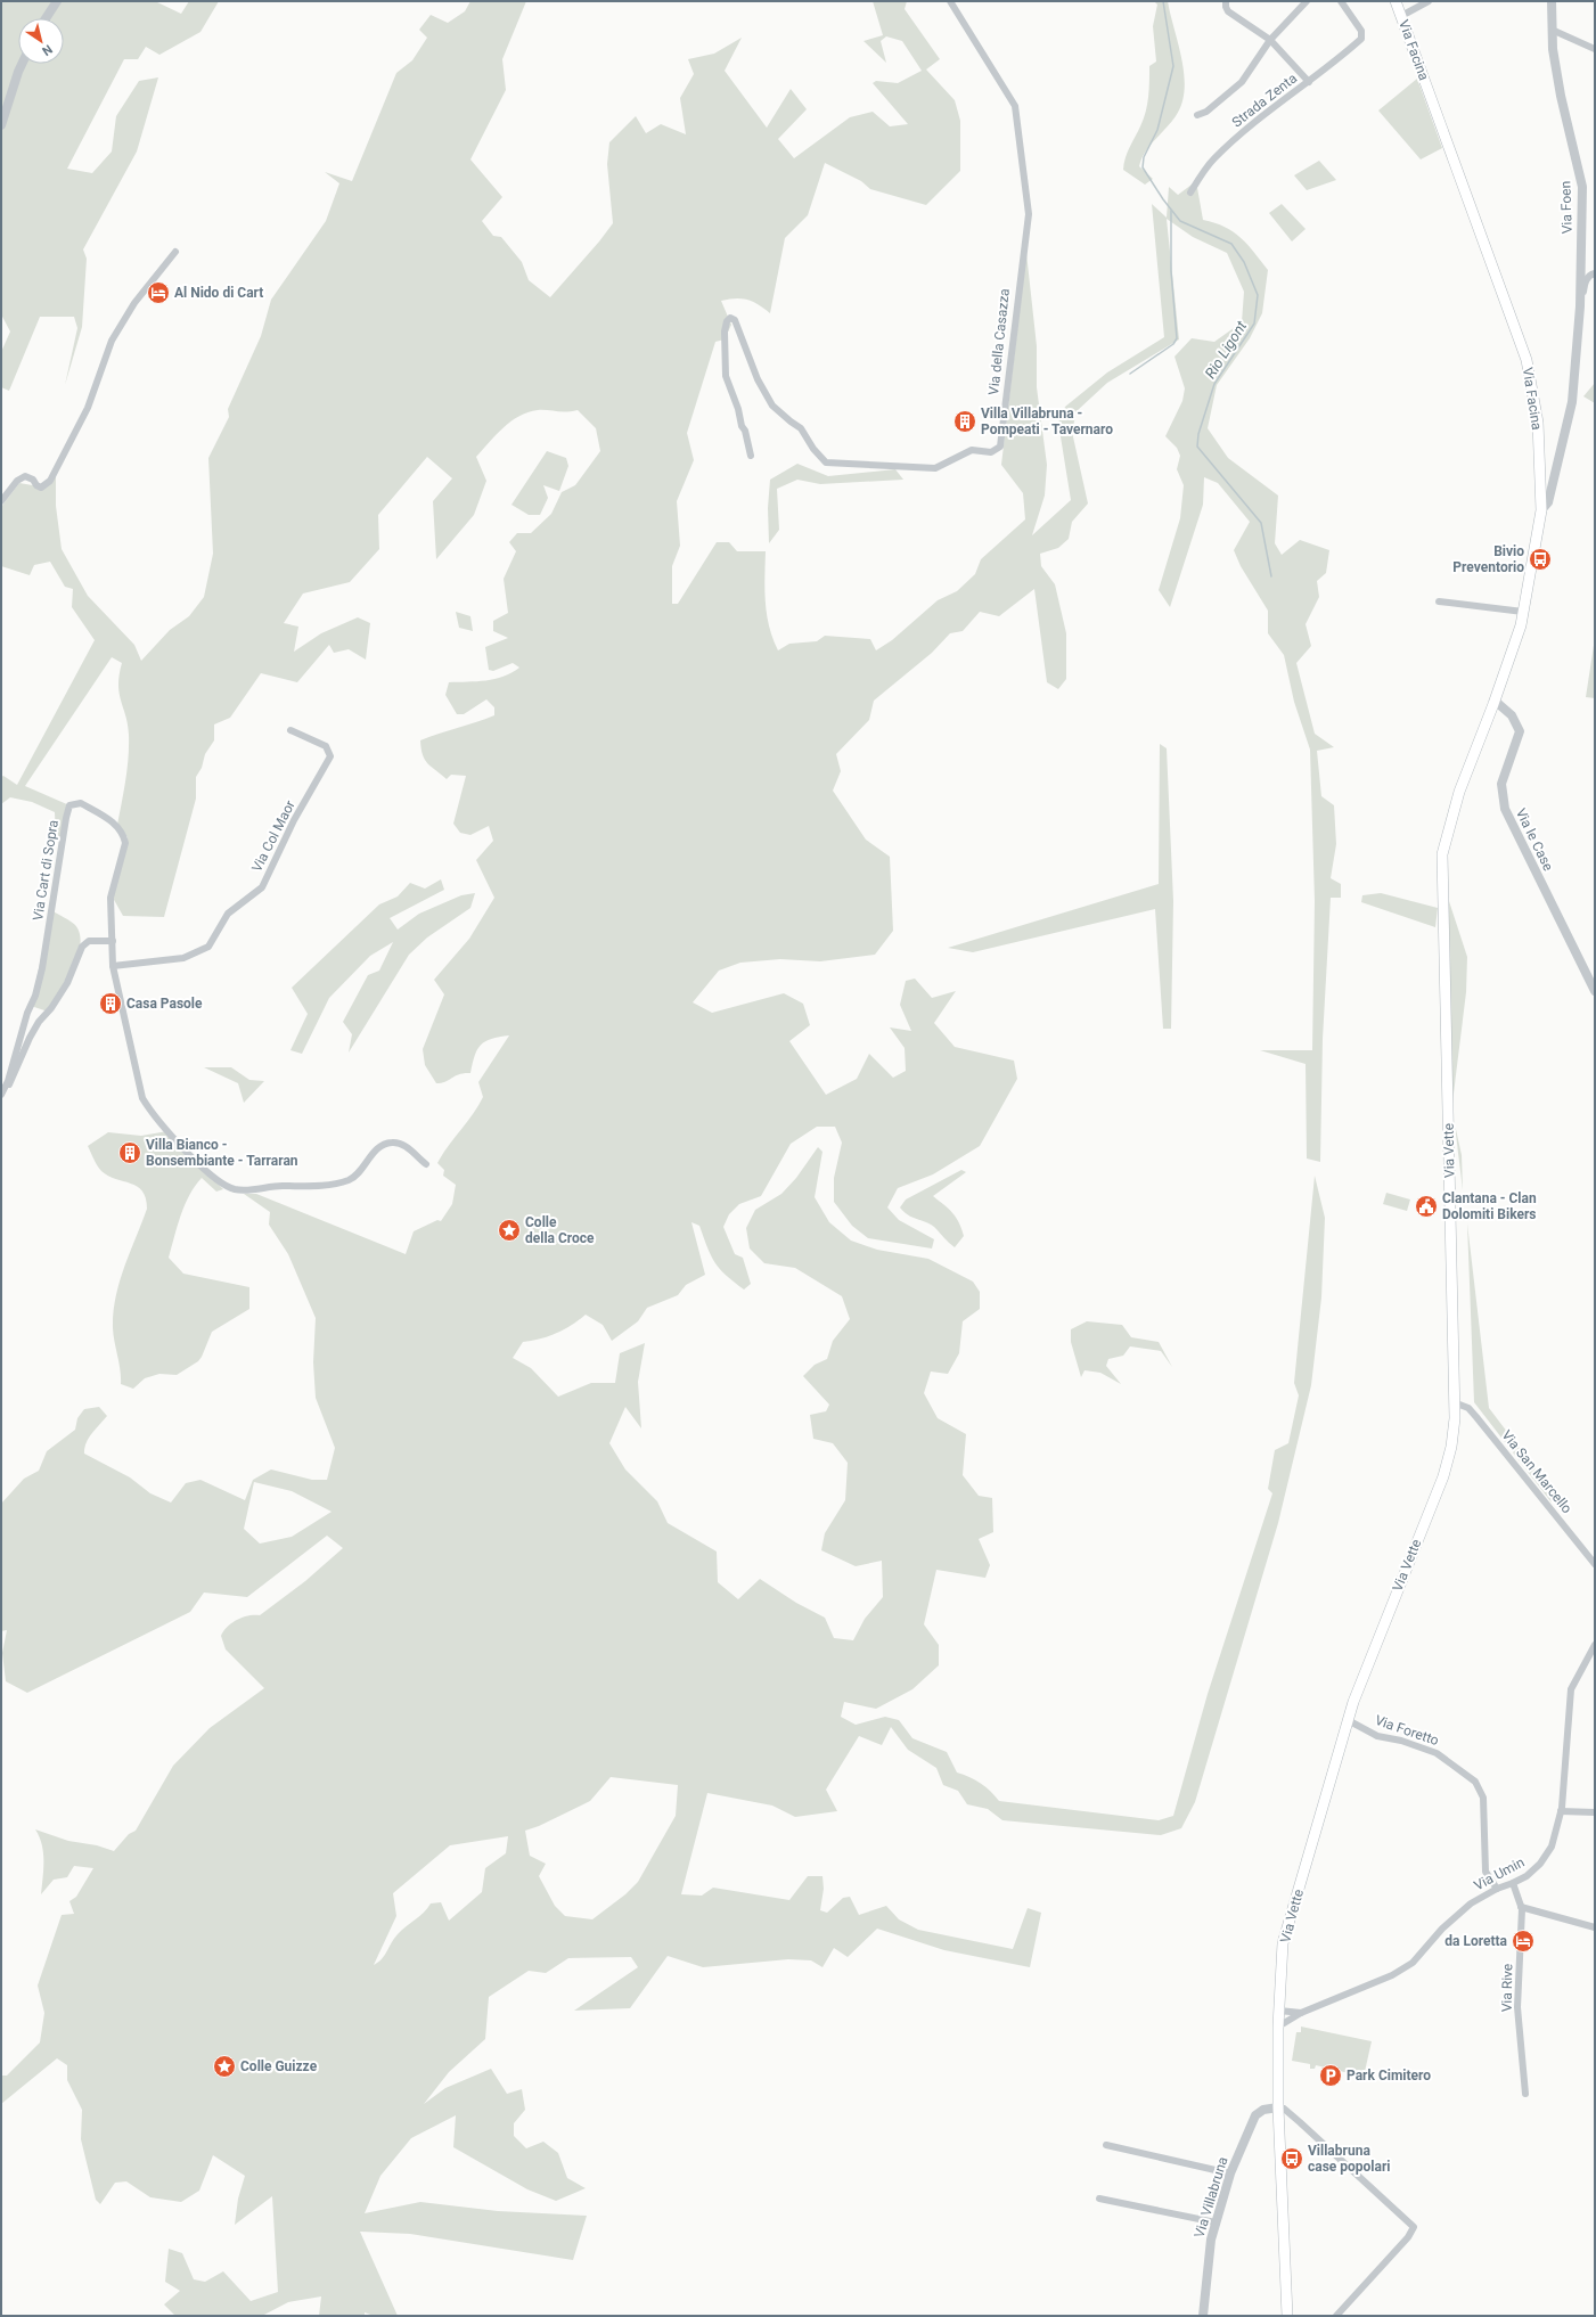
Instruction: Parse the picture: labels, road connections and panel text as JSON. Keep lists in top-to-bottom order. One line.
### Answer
{"streets":{"main road":["Via Facina","Via Vette"],"street":["Strada Zenta","Via Foen","Via della Casazza","Via Col Maor","Via le Case","Via Cart di Sopra","Via San Marcello","Via Foretto","Via Umin","Via Rive","Via Villabruna"]},"crossings":[["Via Facina","Via Foen"],["Via Facina","Via le Case"],["Via Facina","Via Vette"],["Via Col Maor","Via Cart di Sopra"],["Via Vette","Via San Marcello"],["Via Vette","Via Foretto"],["Via Vette","Via Umin"],["Via Vette","Via Villabruna"],["Via Foretto","Via Umin"],["Via Umin","Via Rive"]],"water":["Rio Ligont"],"places":{"hotel":["Al Nido di Cart","da Loretta"],"building":["Villa Villabruna - Pompeati - Tavernaro","Casa Pasole","Villa Bianco - Bonsembiante - Tarraran"],"bus stop":["Bivio Preventorio","Villabruna case popolari"],"public building":["Clantana - Clan Dolomiti Bikers"],"place":["Colle della Croce","Colle Guizze"],"parking":["Park Cimitero"]},"north":"bottom right"}
